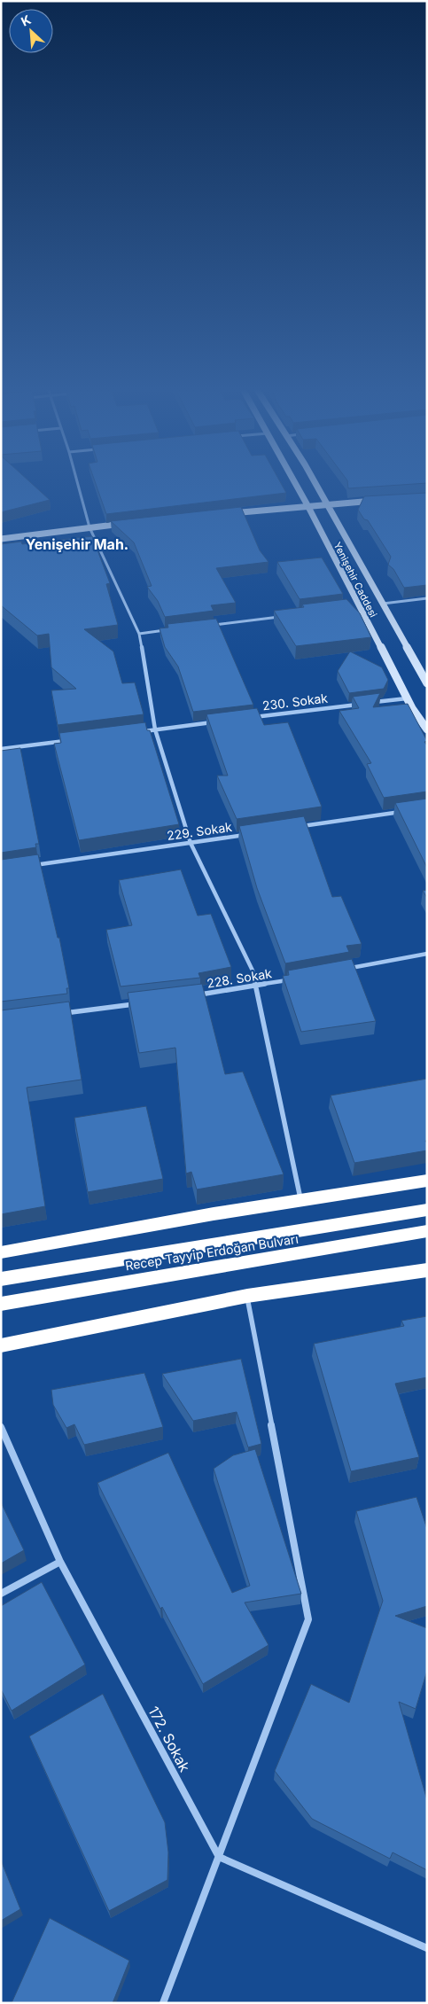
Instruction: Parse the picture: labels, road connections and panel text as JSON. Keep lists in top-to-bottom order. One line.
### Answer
{"streets":{"highway":["Recep Tayyip Erdoğan Bulvarı"],"main road":["Yenişehir Caddesi"],"street":["230. Sokak","229. Sokak","228. Sokak","172. Sokak"]},"districts":["Yenişehir Mah."],"north":"top left"}
